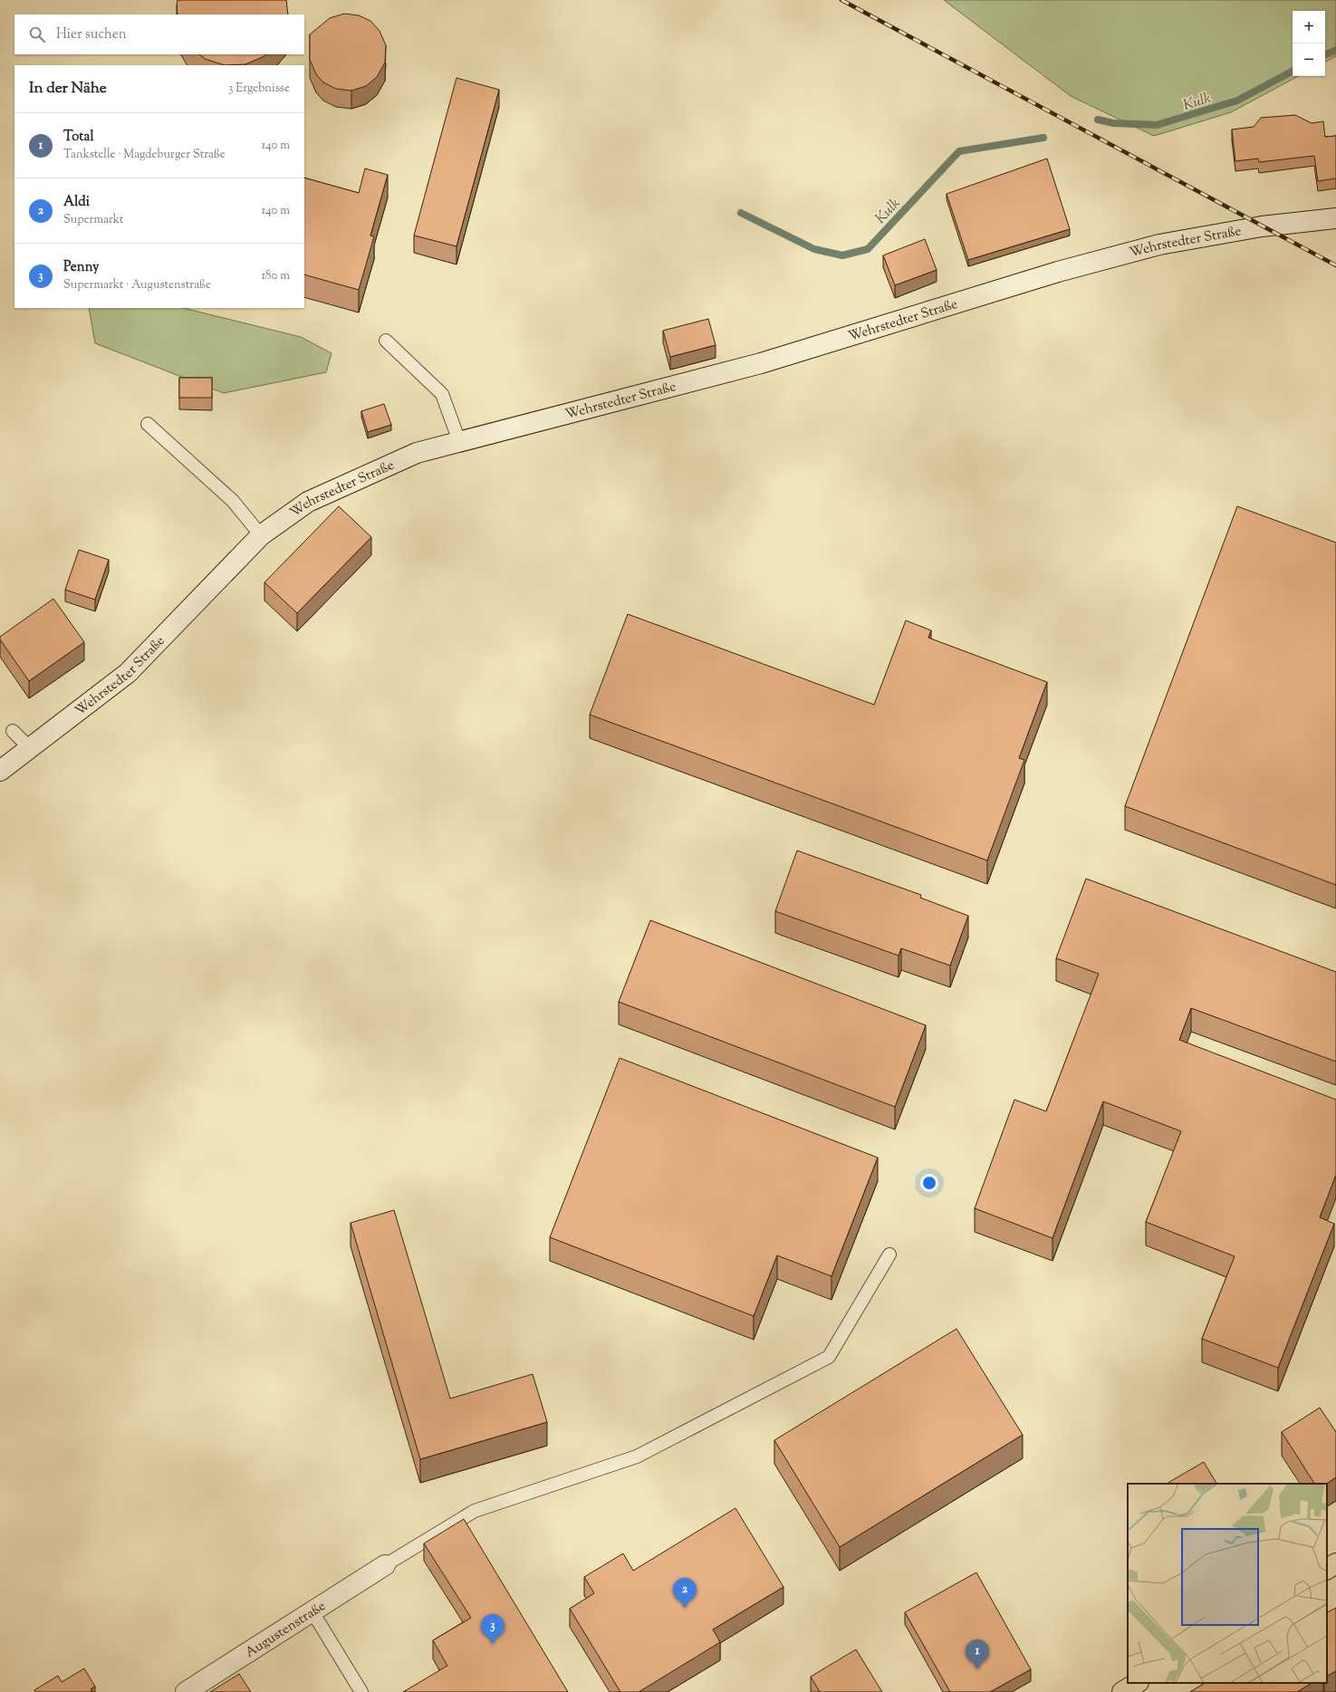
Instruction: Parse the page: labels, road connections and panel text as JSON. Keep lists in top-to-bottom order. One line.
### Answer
{"streets":{"street":["Wehrstedter Straße","Augustenstraße"]},"water":["Kulk"],"page":{"map_buttons":["+","−"],"search":"Hier suchen","heading":["In der Nähe","3 Ergebnisse"],"list":[{"mark":"1","name":"Total","note":"Tankstelle · Magdeburger Straße","value":"140 m"},{"mark":"2","name":"Aldi","note":"Supermarkt","value":"140 m"},{"mark":"3","name":"Penny","note":"Supermarkt · Augustenstraße","value":"180 m"}],"pins":["2","3","1"]}}
